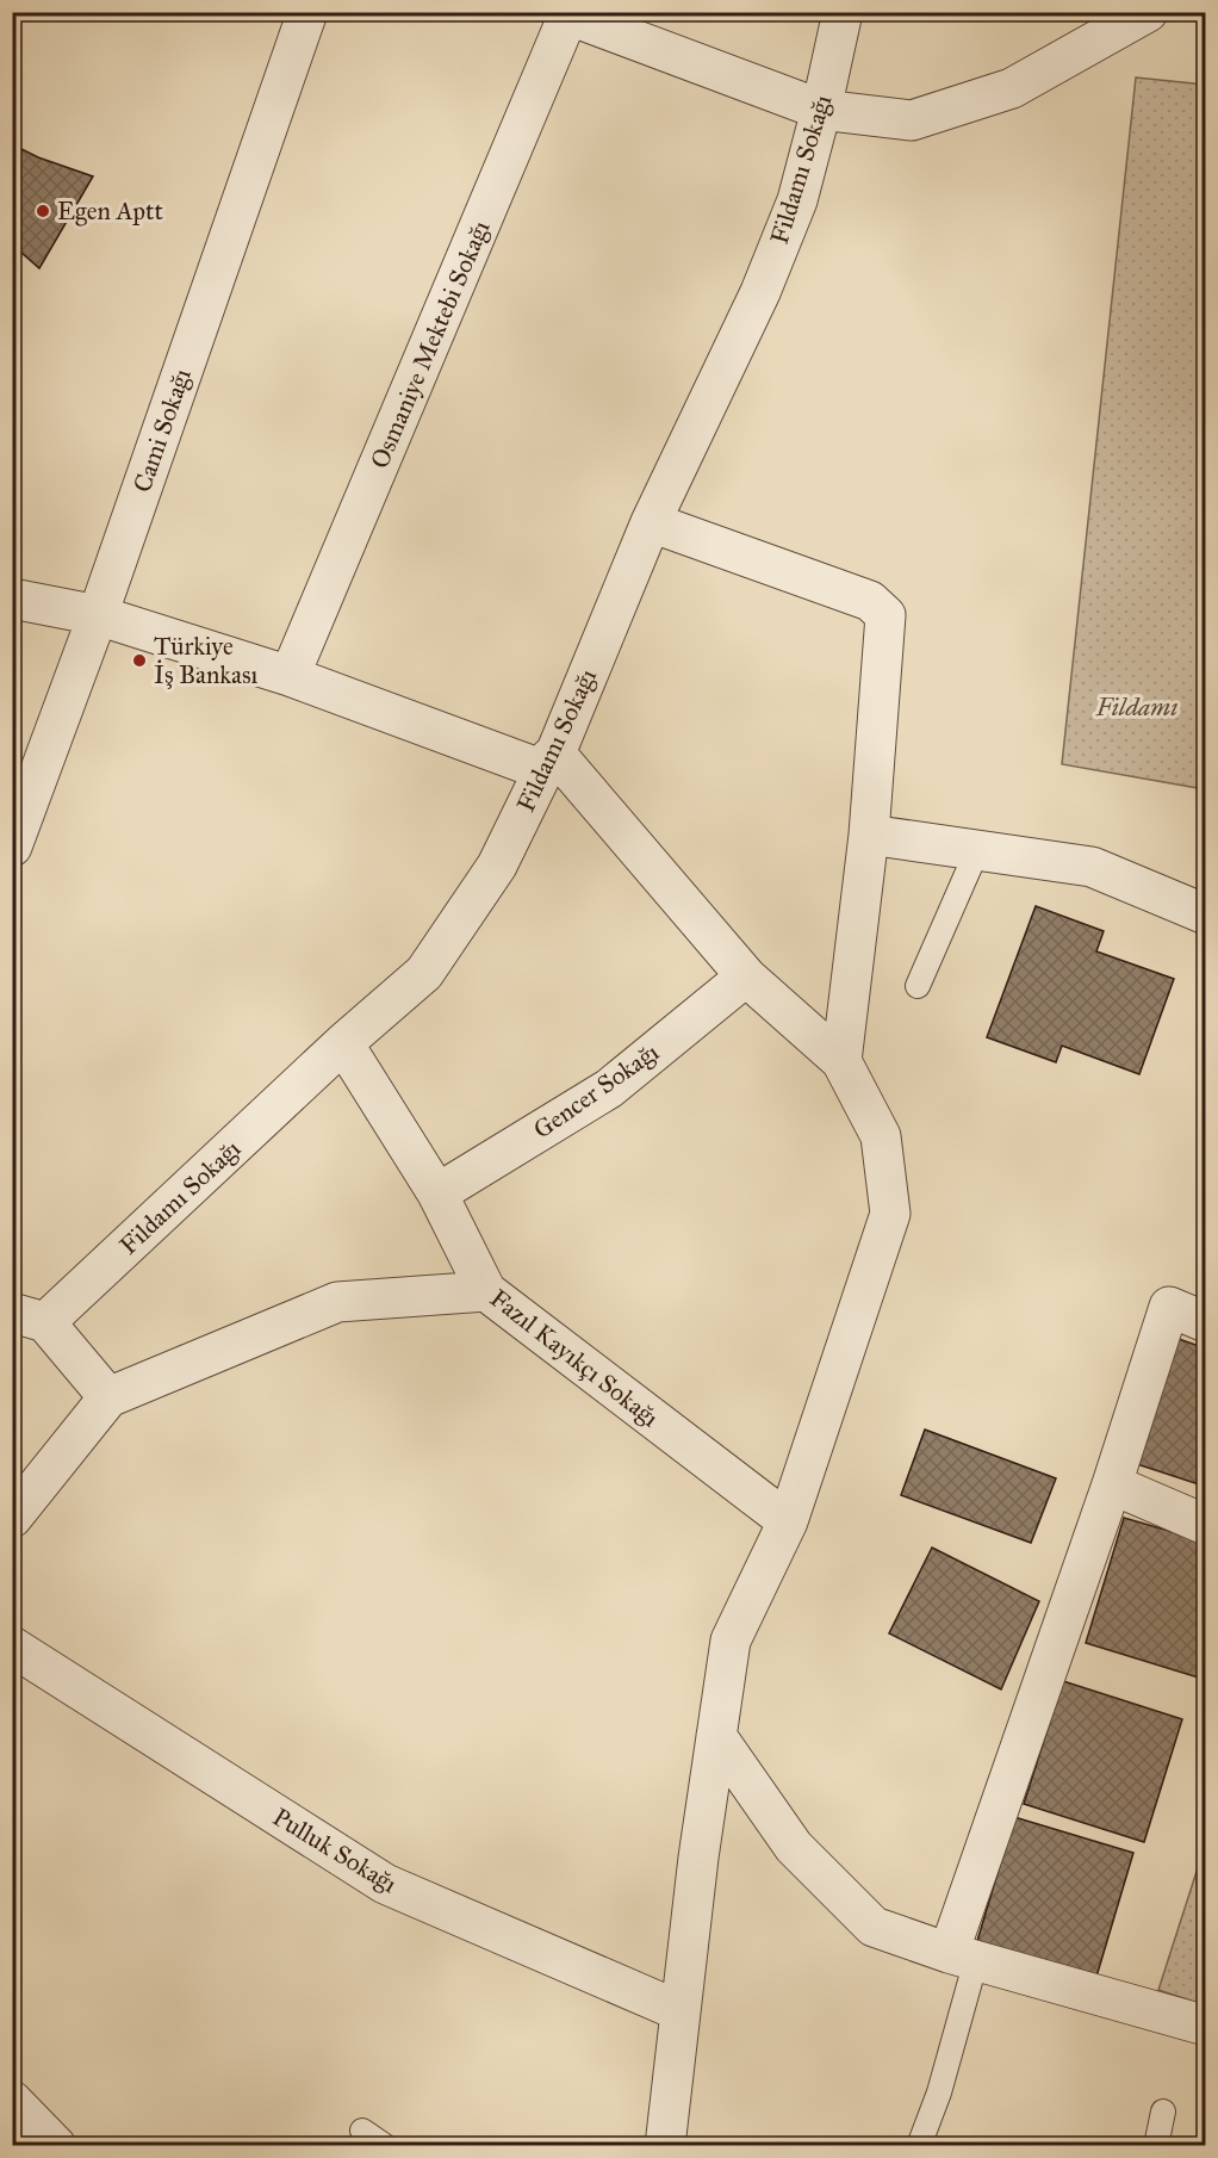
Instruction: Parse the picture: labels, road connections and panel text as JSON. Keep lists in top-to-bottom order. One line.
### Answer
{"streets":{"street":["Fildamı Sokağı","Osmaniye Mektebi Sokağı","Cami Sokağı","Gencer Sokağı","Fazıl Kayıkçı Sokağı","Pulluk Sokağı"]},"crossings":[["Fildamı Sokağı","Fazıl Kayıkçı Sokağı"],["Gencer Sokağı","Fazıl Kayıkçı Sokağı"]],"parks":["Fildamı"],"places":["Egen Aptt","Türkiye İş Bankası"]}
